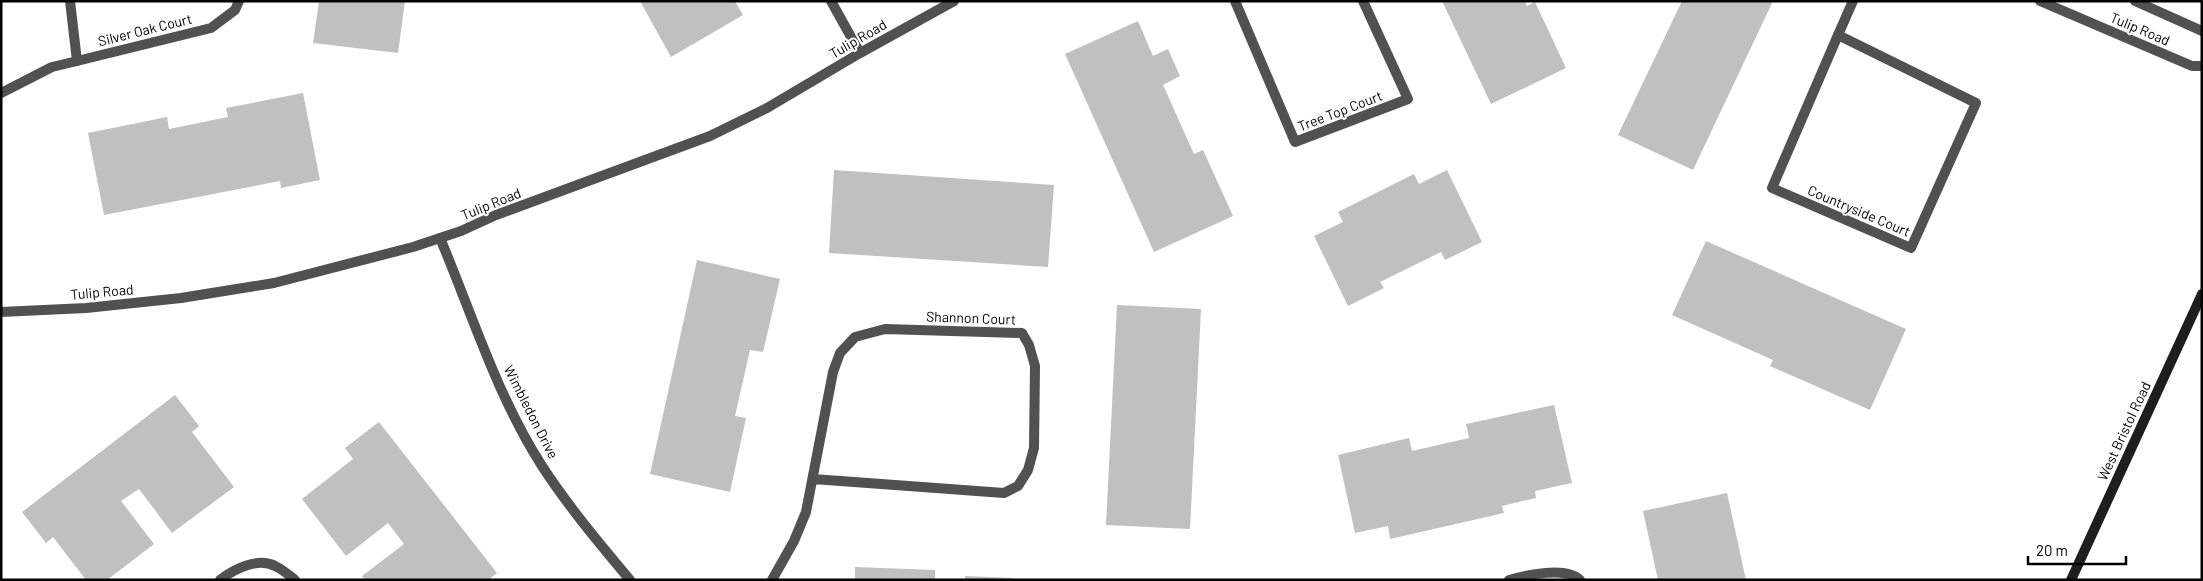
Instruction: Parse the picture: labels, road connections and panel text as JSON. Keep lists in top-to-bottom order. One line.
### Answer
{"streets":{"main road":["West Bristol Road"],"street":["Tulip Road","Silver Oak Court","Tree Top Court","Countryside Court","Shannon Court","Wimbledon Drive"]},"crossings":[["Tulip Road","Wimbledon Drive"]],"scale_bar":"20 m"}
